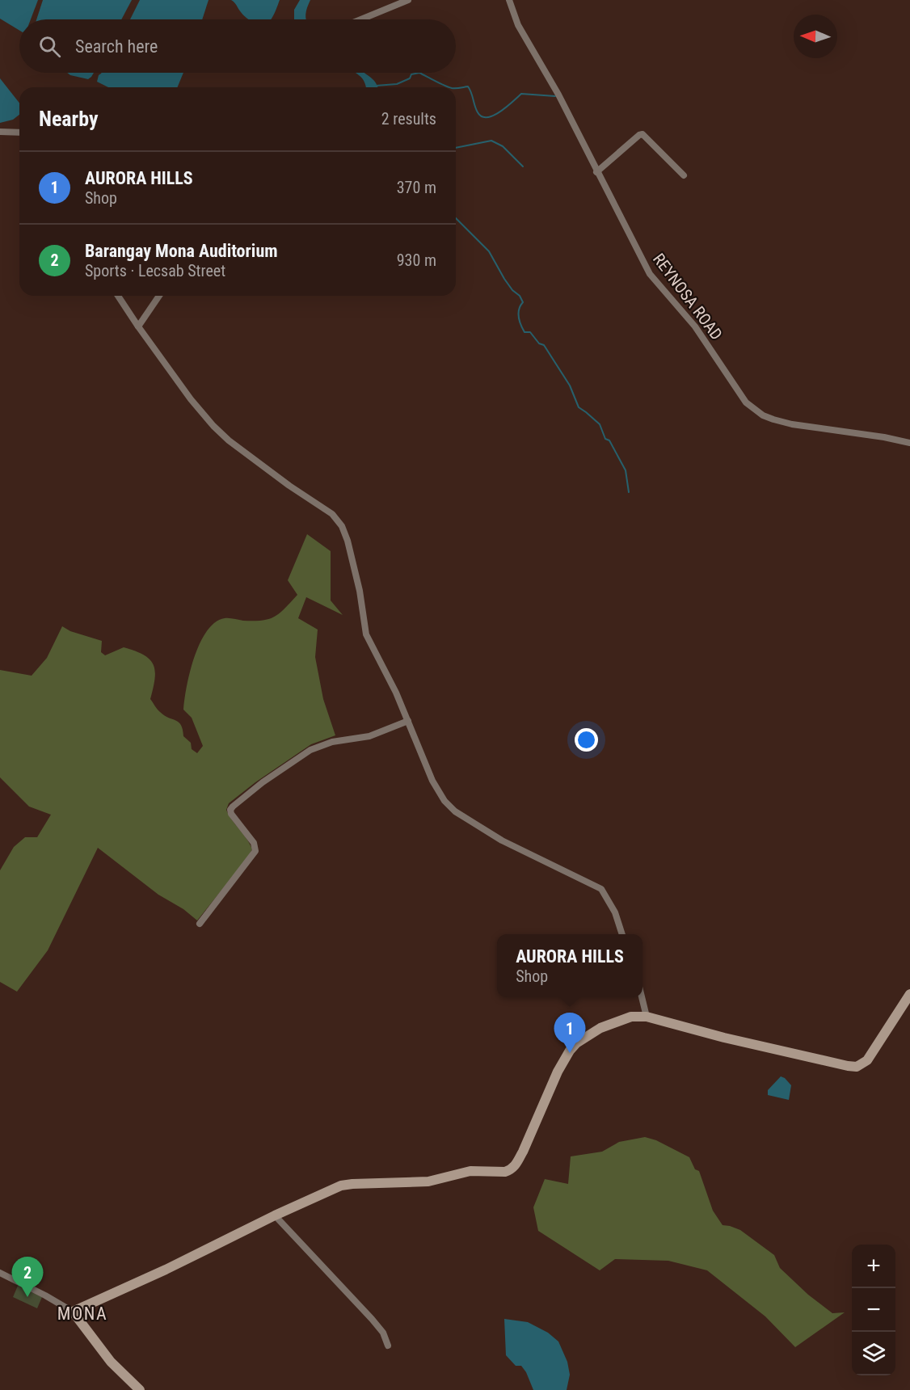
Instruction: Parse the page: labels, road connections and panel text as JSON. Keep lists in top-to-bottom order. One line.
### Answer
{"streets":{"street":["REYNOSA ROAD"]},"districts":["MONA"],"north":"left","page":{"search":"Search here","heading":["Nearby","2 results"],"list":[{"mark":"1","name":"AURORA HILLS","note":"Shop","value":"370 m"},{"mark":"2","name":"Barangay Mona Auditorium","note":"Sports · Lecsab Street","value":"930 m"}],"popup":["AURORA HILLS","Shop"],"pins":["1","2"],"map_buttons":["+","−"]}}
